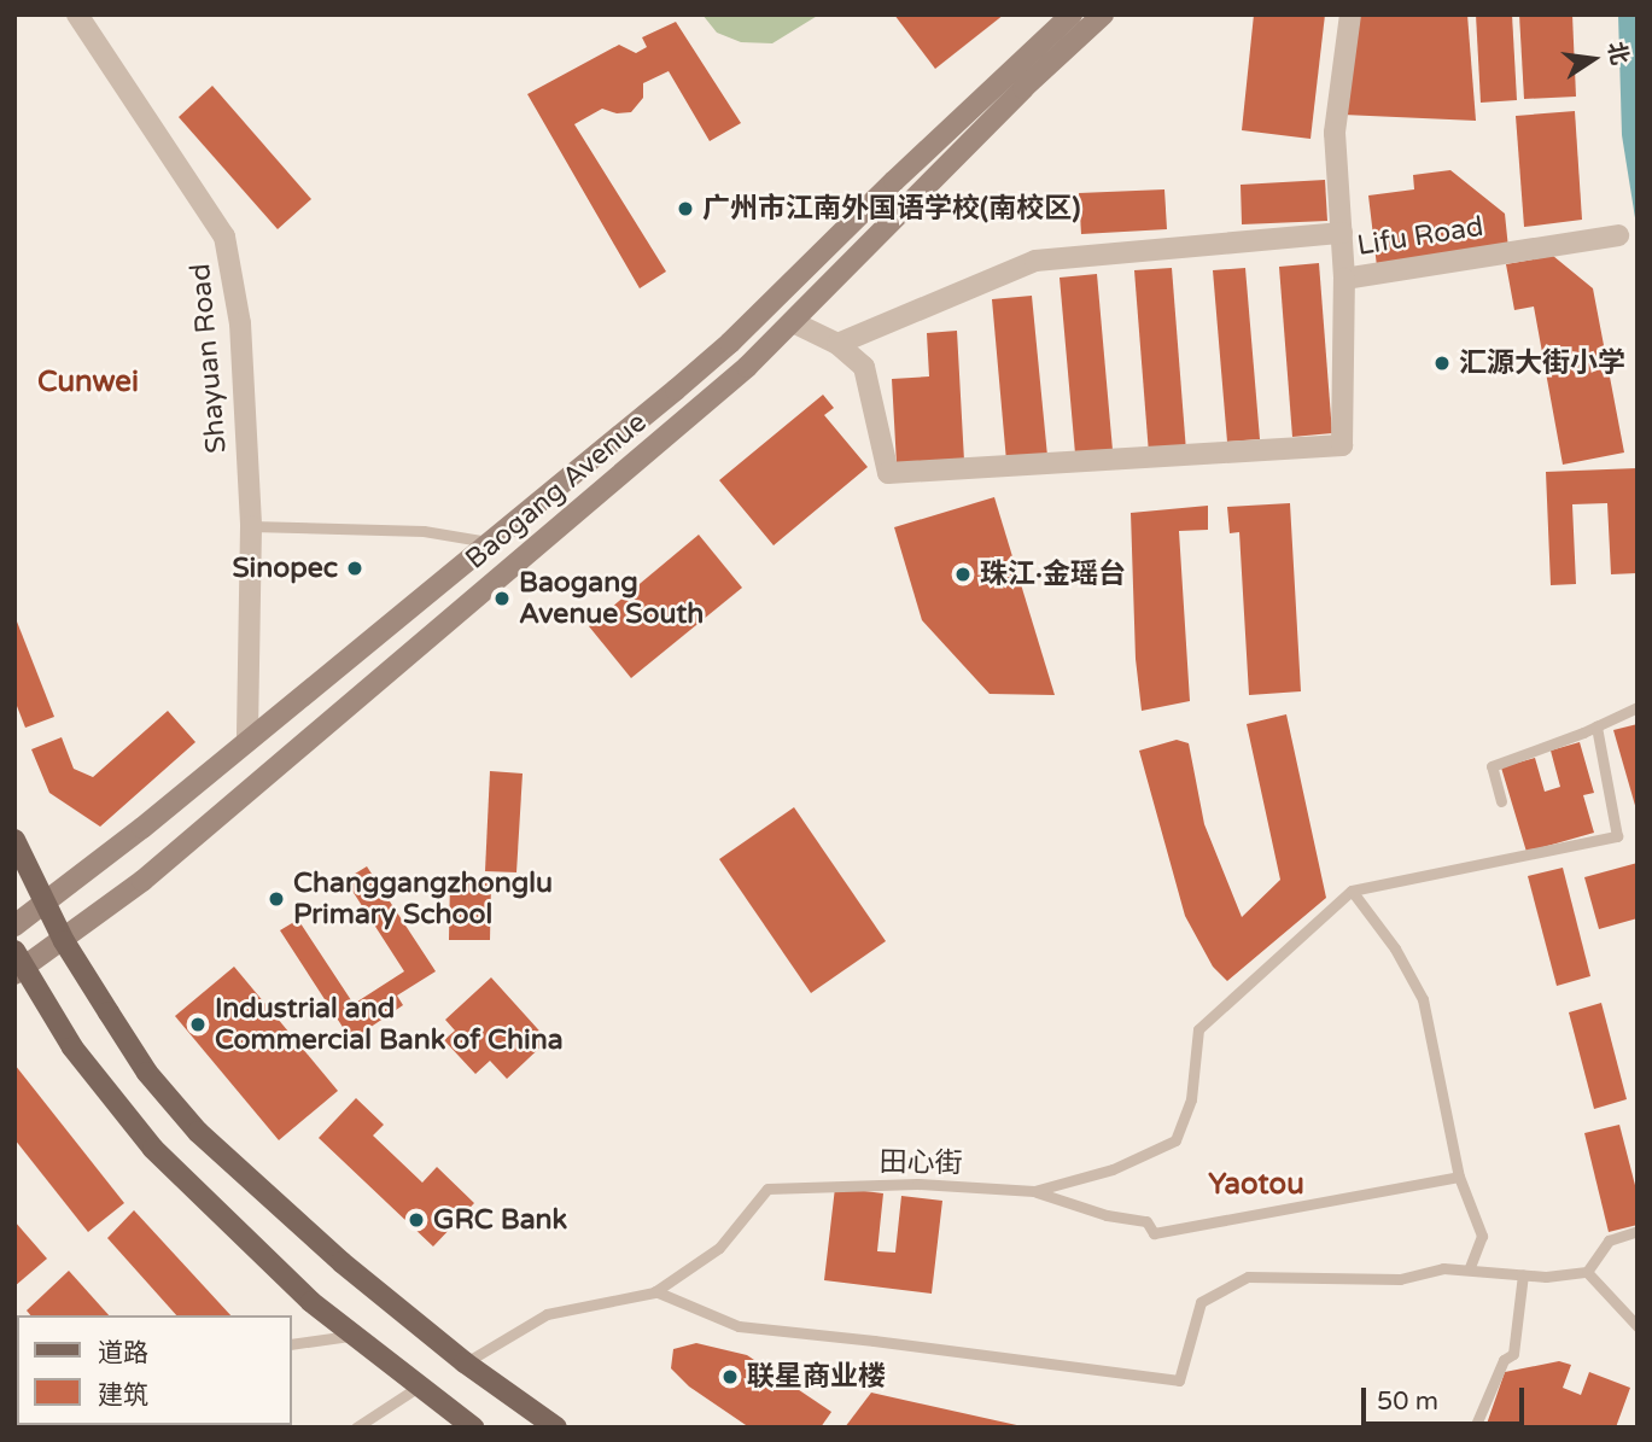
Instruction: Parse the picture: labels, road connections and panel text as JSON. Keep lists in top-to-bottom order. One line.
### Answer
{"streets":{"main road":["Baogang Avenue"],"street":["Lifu Road","Shayuan Road"],"lane":["田心街"]},"crossings":[["Shayuan Road","Baogang Avenue"]],"districts":["Cunwei","Yaotou"],"places":["广州市江南外国语学校(南校区)","汇源大街小学","Sinopec","珠江·金瑶台","Baogang Avenue South","Changgangzhonglu Primary School","Industrial and Commercial Bank of China","GRC Bank","联星商业楼"],"legend":["道路","建筑"],"scale_bar":"50 m","north":"right"}
